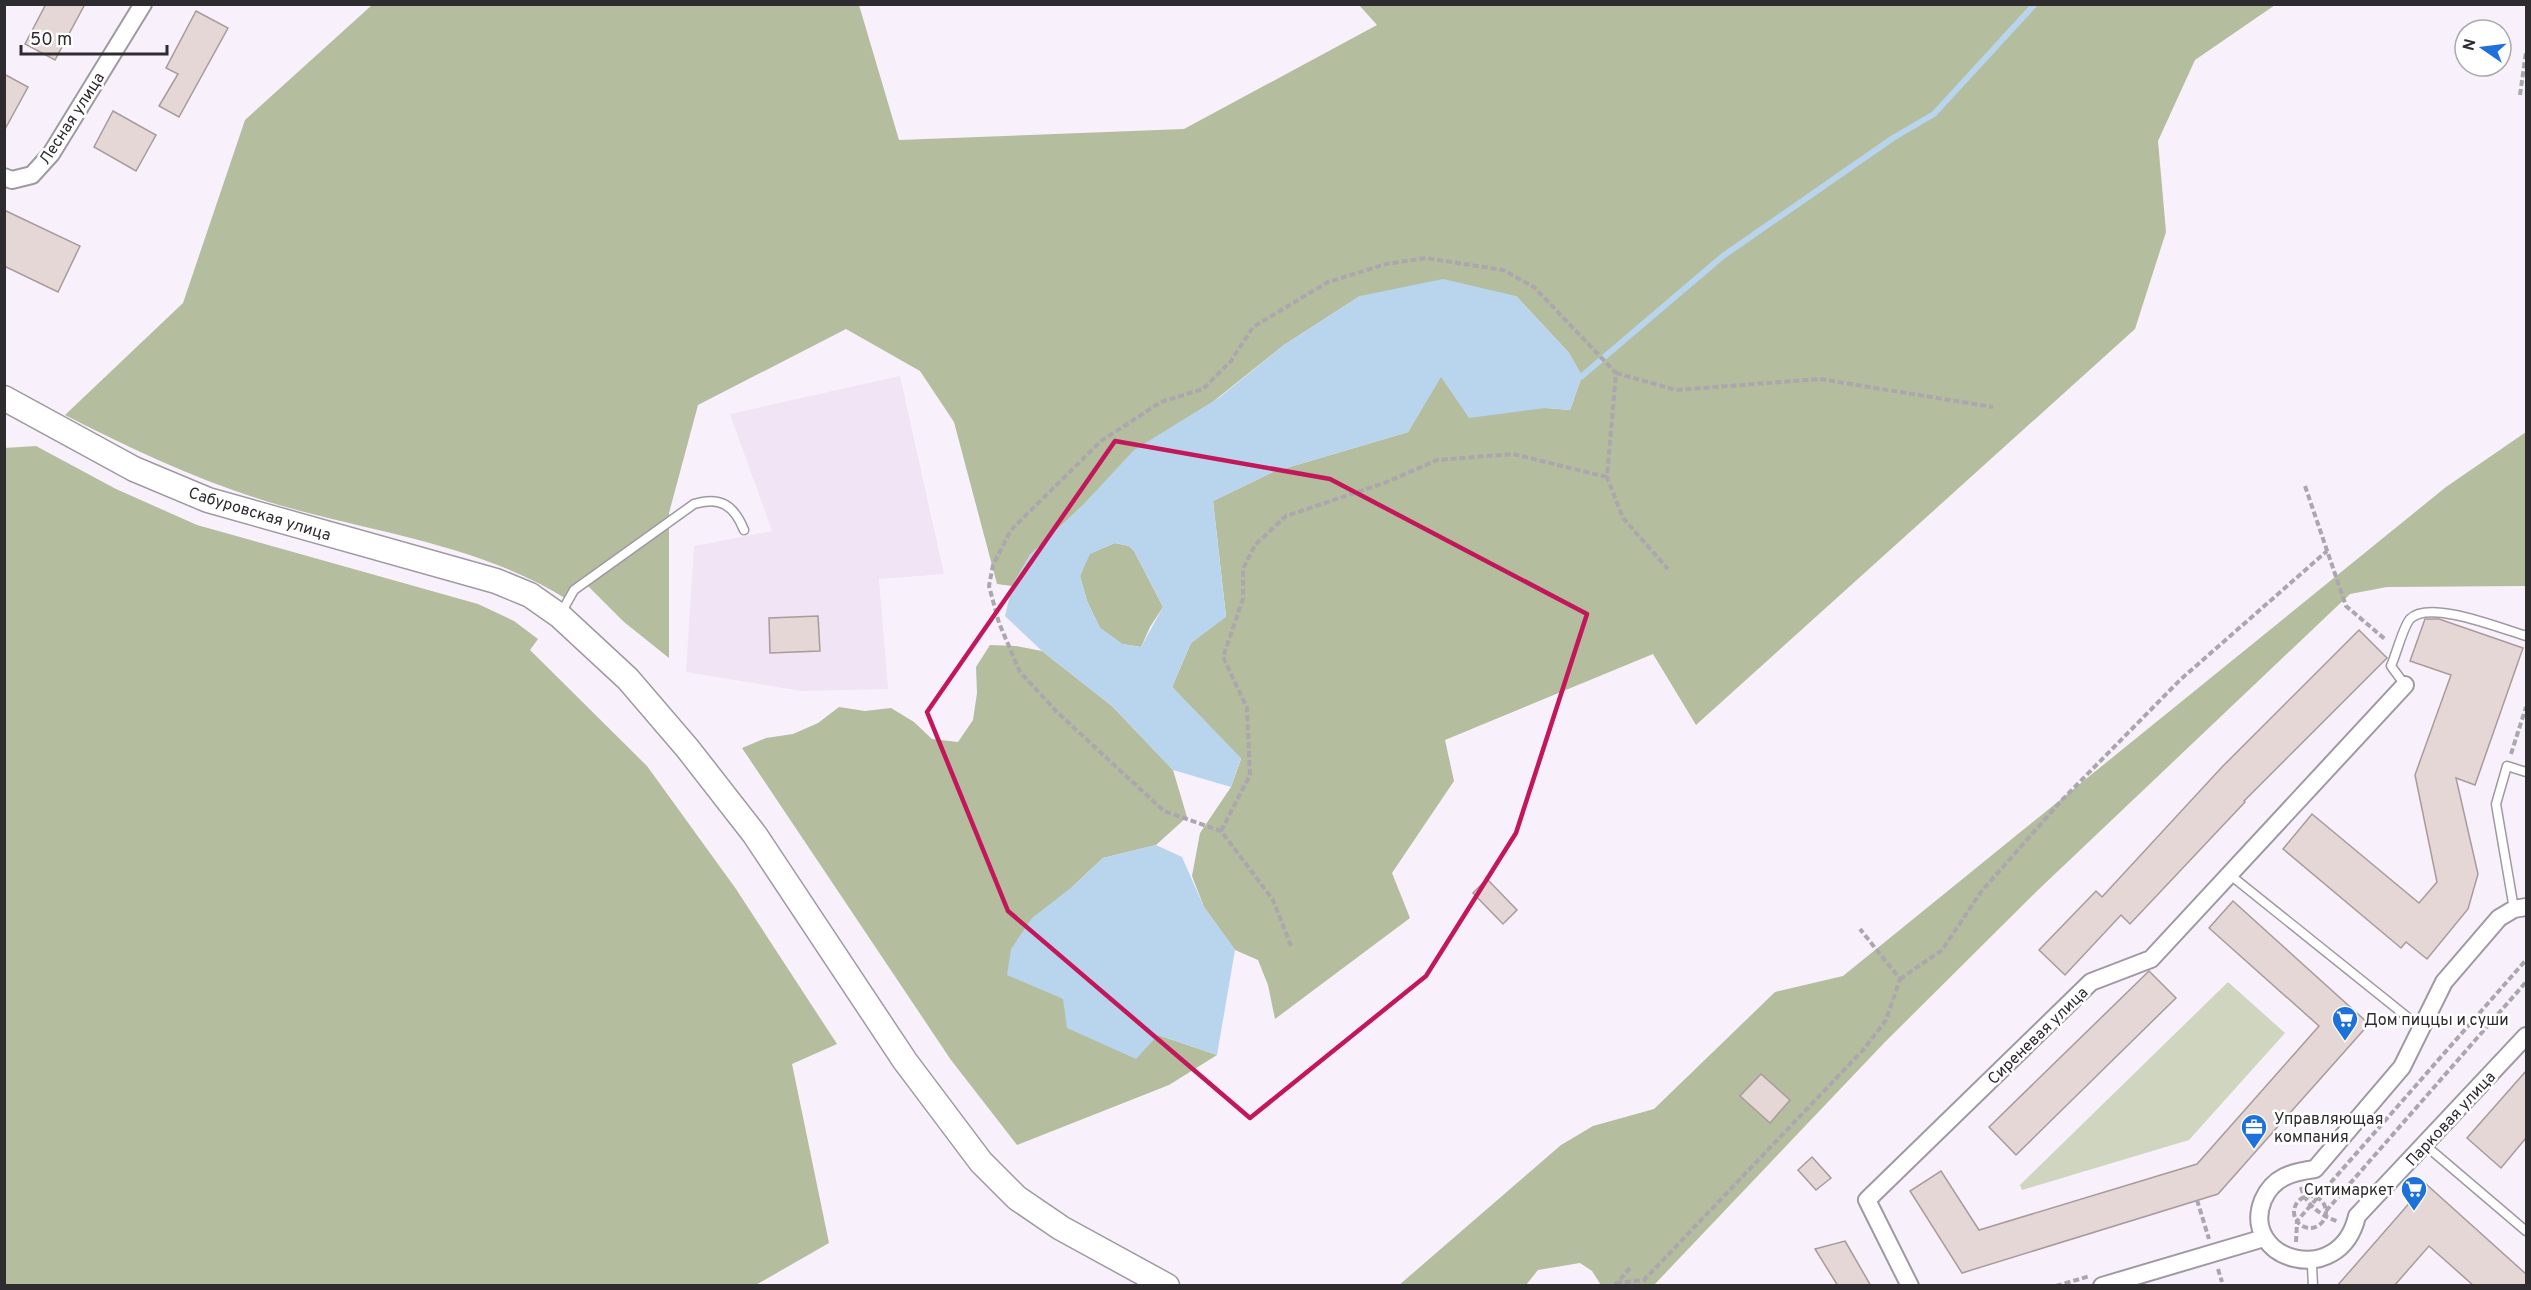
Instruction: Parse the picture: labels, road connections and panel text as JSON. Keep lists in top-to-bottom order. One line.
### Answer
{"streets":{"street":["Лесная улица","Сабуровская улица","Сиреневая улица","Парковая улица"]},"places":{"supermarket":["Дом пиццы и суши","Ситимаркет"],"office":["Управляющая компания"]},"scale_bar":"50 m","north":"left"}
